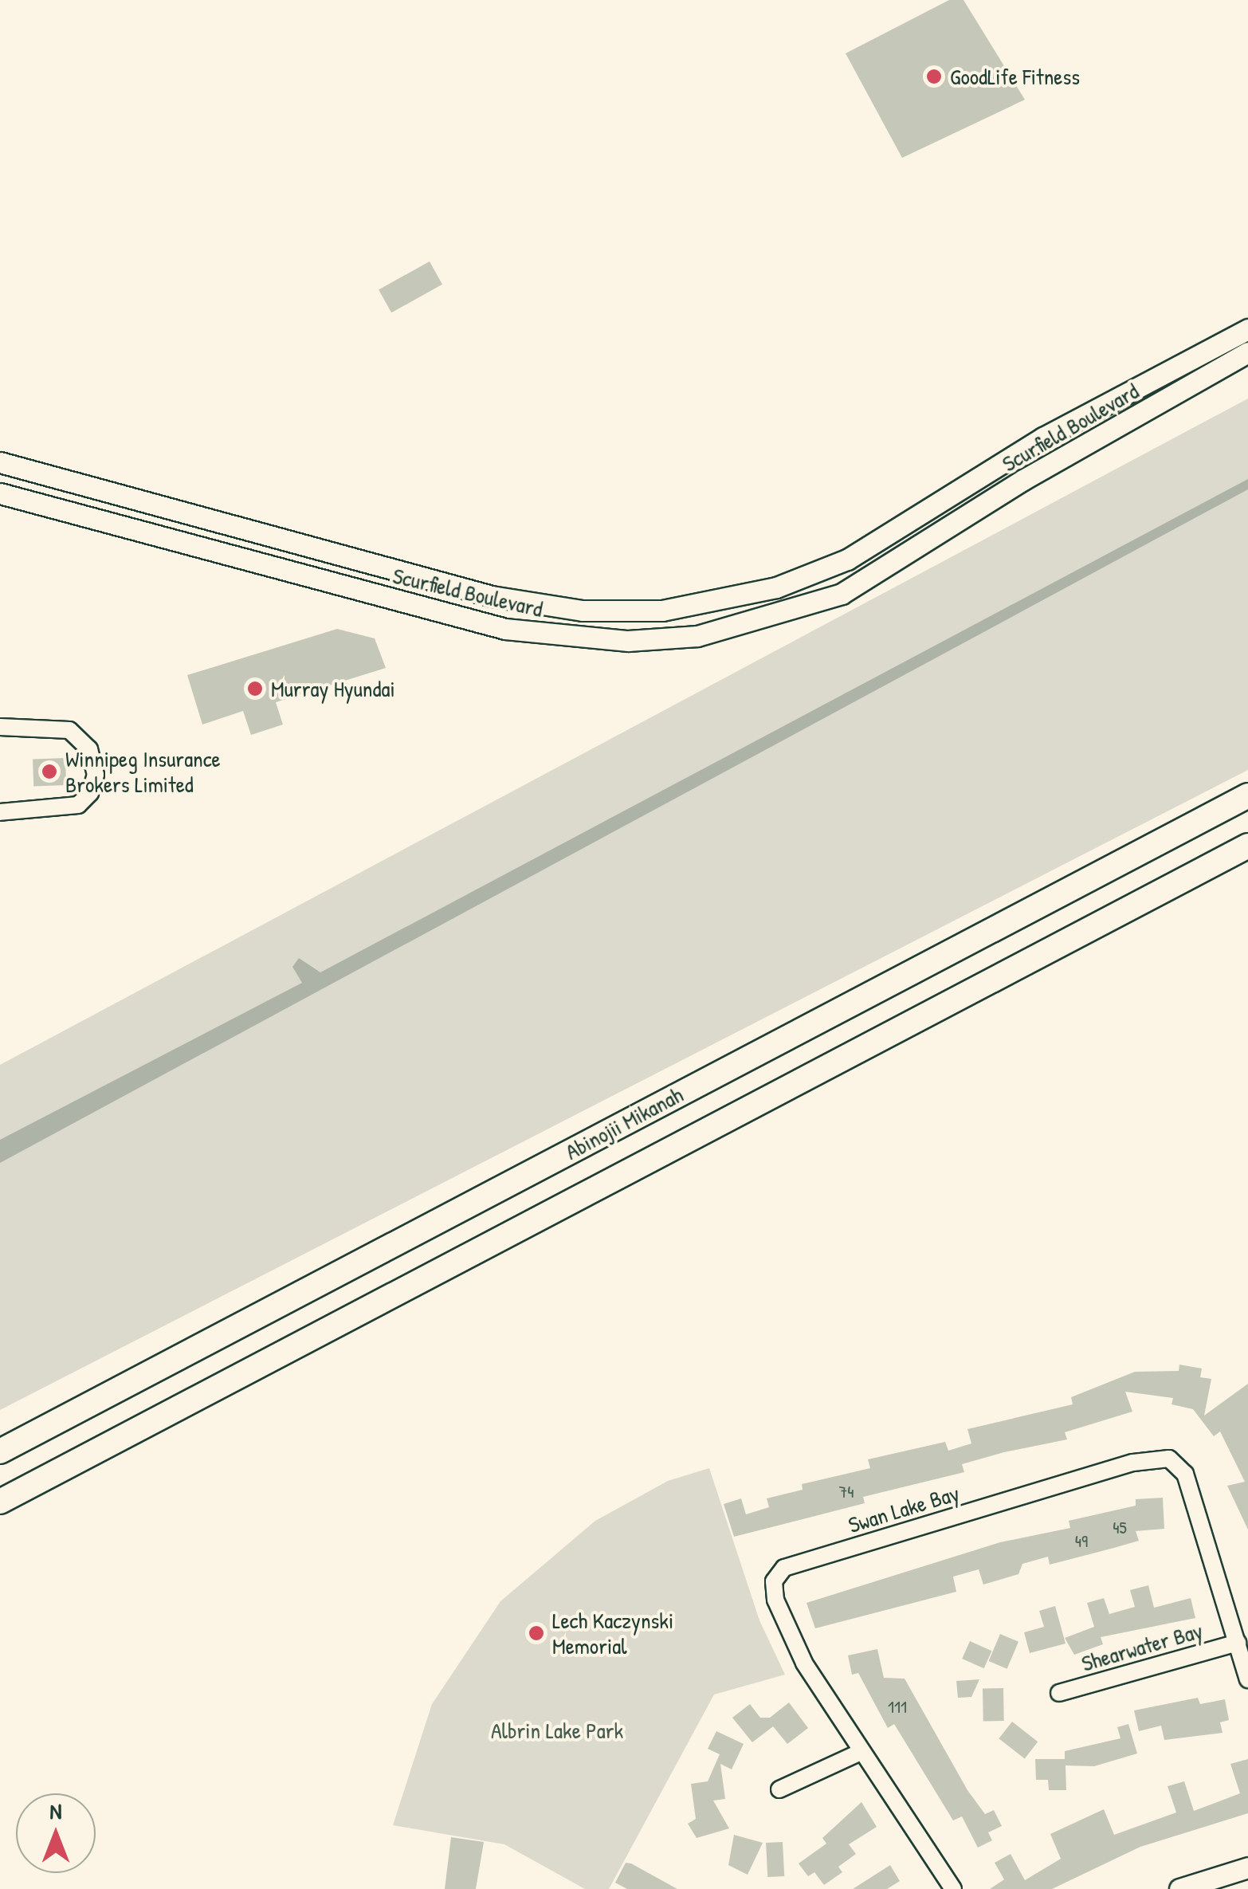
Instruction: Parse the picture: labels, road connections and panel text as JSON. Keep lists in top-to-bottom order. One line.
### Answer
{"streets":{"main road":["Abinojii Mikanah"],"street":["Scurfield Boulevard","Swan Lake Bay","Shearwater Bay"]},"crossings":[["Swan Lake Bay","Shearwater Bay"]],"parks":["Albrin Lake Park"],"places":["GoodLife Fitness","Murray Hyundai","Winnipeg Insurance Brokers Limited","Lech Kaczynski Memorial"],"house_numbers":["74","45","49","111"],"north":"top"}
